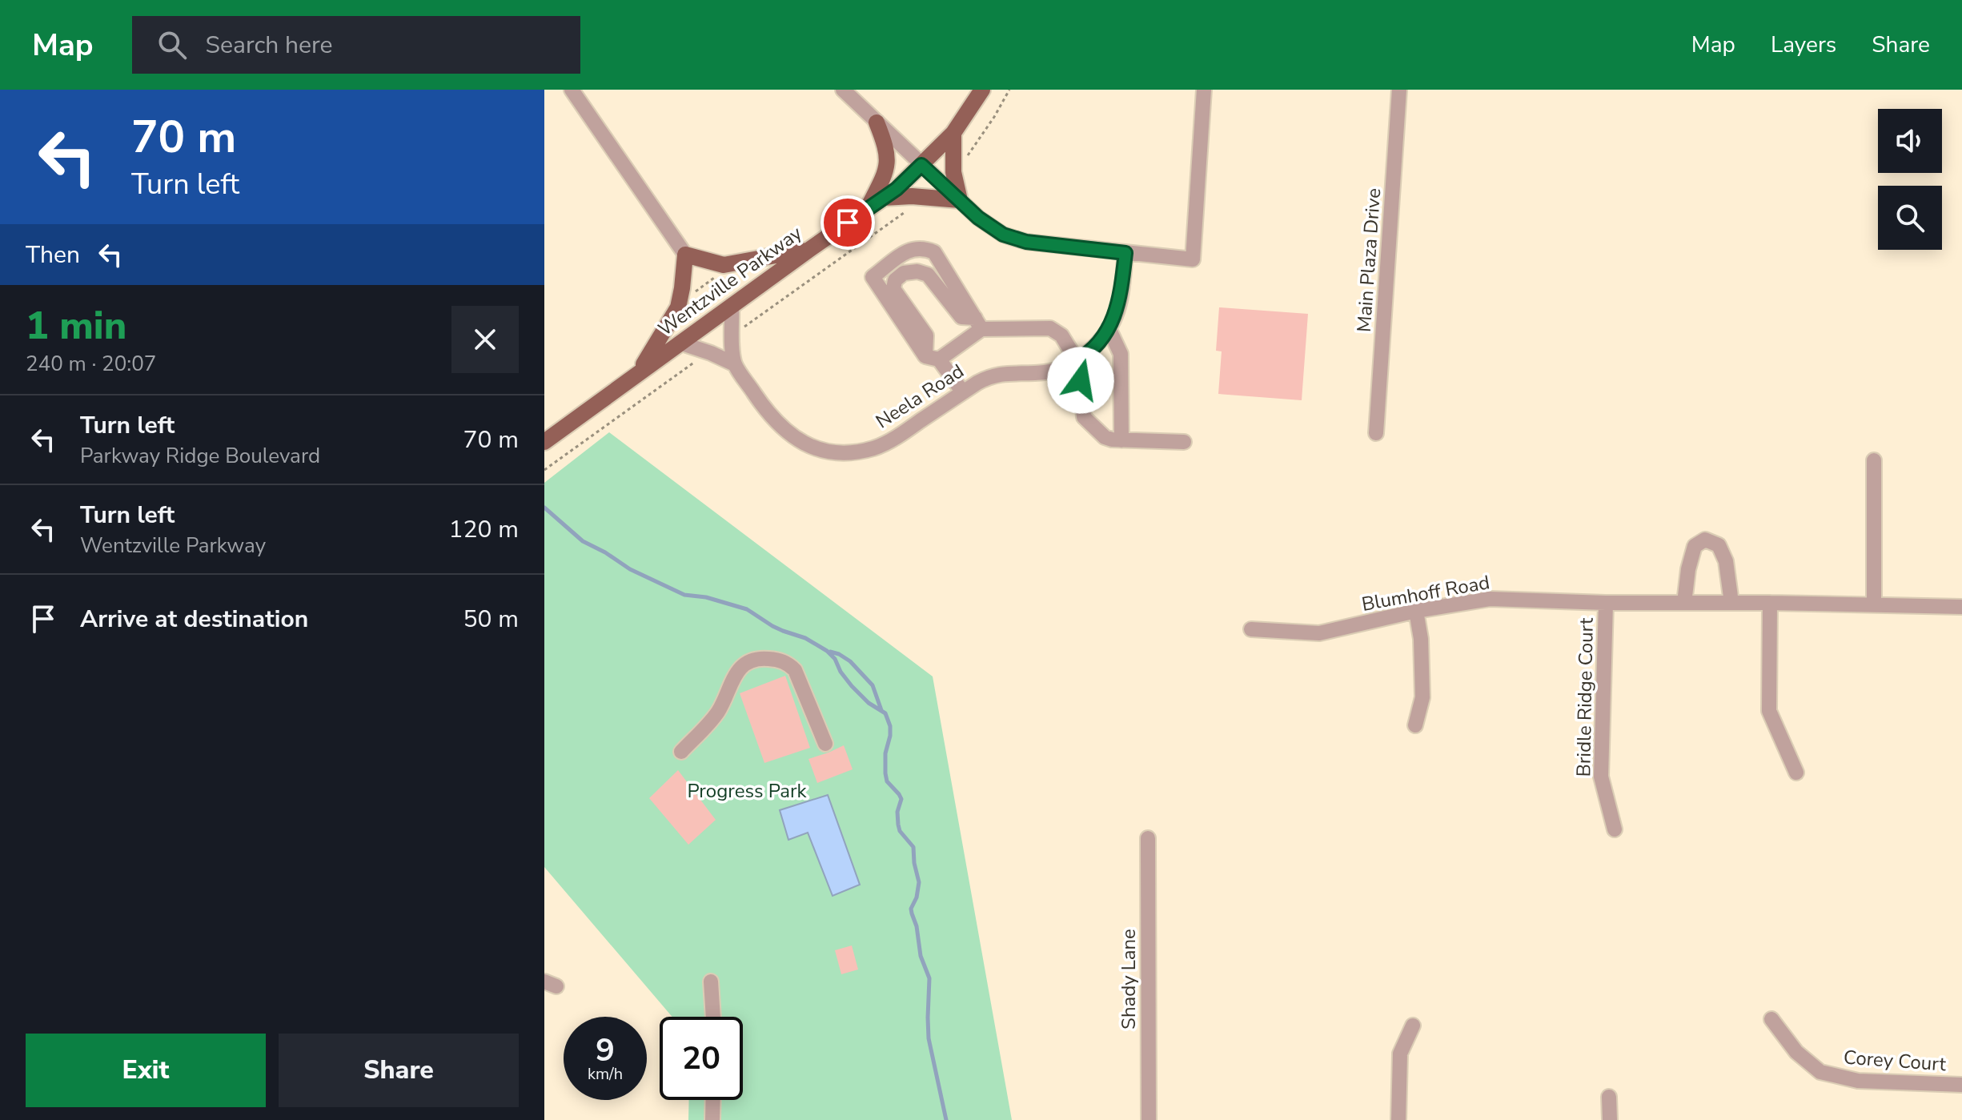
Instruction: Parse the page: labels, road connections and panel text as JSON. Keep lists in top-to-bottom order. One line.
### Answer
{"streets":{"main road":["Wentzville Parkway"],"street":["Main Plaza Drive","Neela Road","Blumhoff Road","Bridle Ridge Court","Shady Lane","Corey Court"]},"crossings":[["Wentzville Parkway","Neela Road"],["Blumhoff Road","Bridle Ridge Court"]],"parks":["Progress Park"],"page":{"header":"Map","search":"Search here","nav":["Map","Layers","Share"],"turn":["70 m","Turn left"],"then":"Then","heading":["1 min","240 m · 20:07"],"list":[{"name":"Turn left","note":"Parkway Ridge Boulevard","value":"70 m"},{"name":"Turn left","note":"Wentzville Parkway","value":"120 m"},{"name":"Arrive at destination","value":"50 m"}],"speed":"9 km/h","limit":"20","buttons":["Exit","Share"]}}
